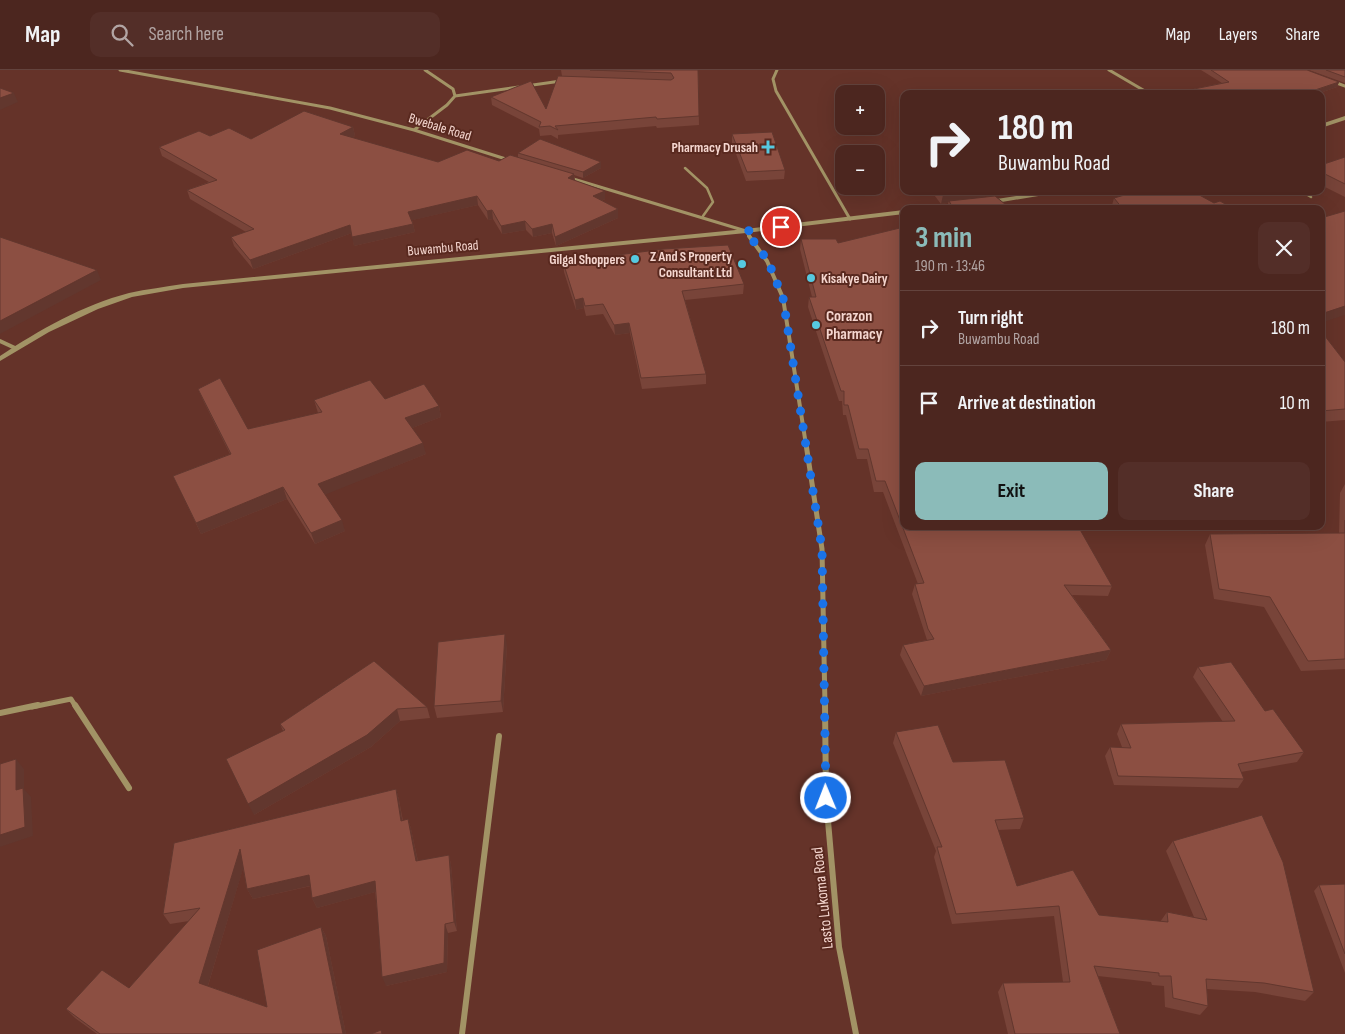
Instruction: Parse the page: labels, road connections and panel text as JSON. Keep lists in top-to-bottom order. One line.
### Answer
{"streets":{"street":["Bwebale Road","Buwambu Road","Lasto Lukoma Road"]},"crossings":[["Buwambu Road","Lasto Lukoma Road"]],"places":{"health":["Pharmacy Drusah"],"other":["Gilgal Shoppers","Z And S Property Consultant Ltd","Kisakye Dairy","Corazon Pharmacy"]},"page":{"header":"Map","search":"Search here","nav":["Map","Layers","Share"],"map_buttons":["+","−"],"turn":["180 m","Buwambu Road"],"heading":["3 min","190 m · 13:46"],"list":[{"name":"Turn right","note":"Buwambu Road","value":"180 m"},{"name":"Arrive at destination","value":"10 m"}],"buttons":["Exit","Share"]}}
